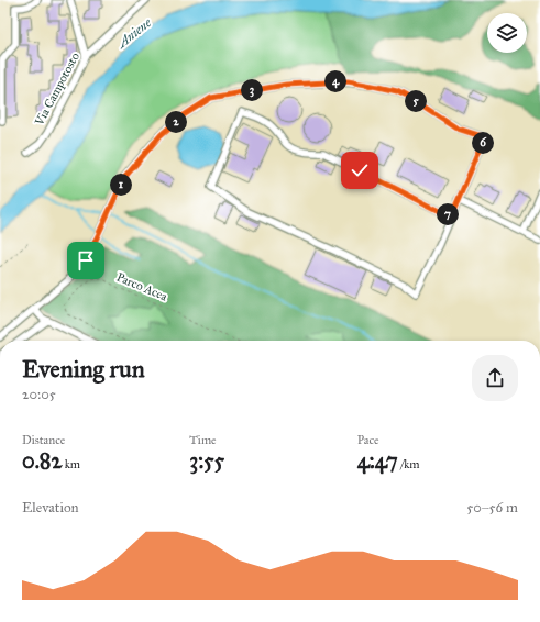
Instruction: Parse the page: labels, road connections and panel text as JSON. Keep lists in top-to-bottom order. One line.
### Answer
{"streets":{"street":["Via Campotosto"],"path":["Parco Acea"]},"water":["Aniene"],"page":{"pins":["4","3","5","2","6","1","7"],"heading":["Evening run","20:05"],"stats":[["Distance","0.82 km"],["Time","3:55"],["Pace","4:47 /km"]],"chart":["Elevation","50–56 m"]}}
